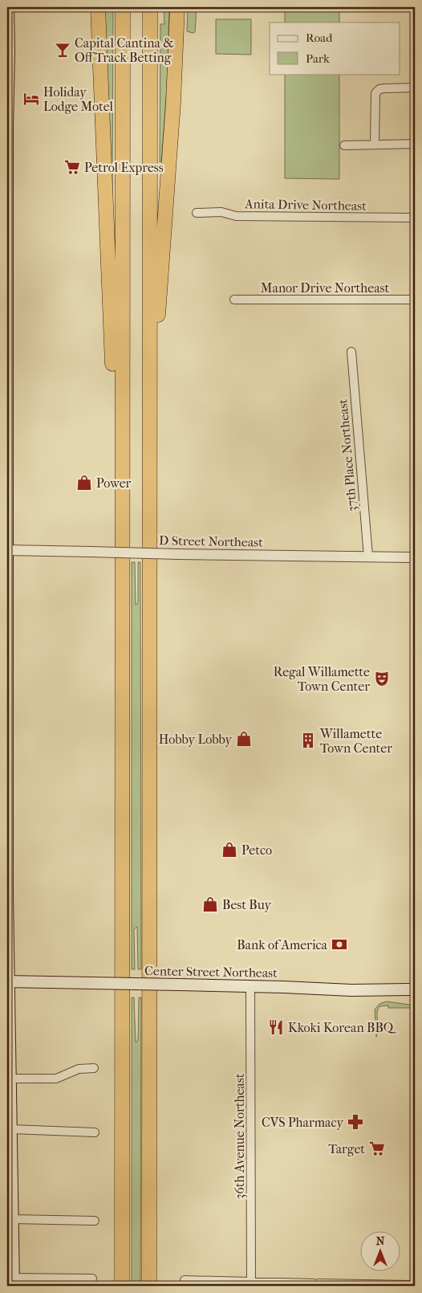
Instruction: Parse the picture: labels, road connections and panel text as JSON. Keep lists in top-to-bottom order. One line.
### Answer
{"streets":{"main road":["Center Street Northeast"],"street":["Anita Drive Northeast","Manor Drive Northeast","37th Place Northeast","D Street Northeast","36th Avenue Northeast"]},"crossings":[["37th Place Northeast","D Street Northeast"],["Center Street Northeast","36th Avenue Northeast"]],"places":{"bar":["Capital Cantina & Off Track Betting"],"hotel":["Holiday Lodge Motel"],"supermarket":["Petrol Express","Target"],"shop":["Power","Hobby Lobby","Petco","Best Buy"],"theatre":["Regal Willamette Town Center"],"building":["Willamette Town Center"],"bank":["Bank of America"],"restaurant":["Kkoki Korean BBQ"],"pharmacy":["CVS Pharmacy"]},"legend":["Road","Park"],"north":"top"}
